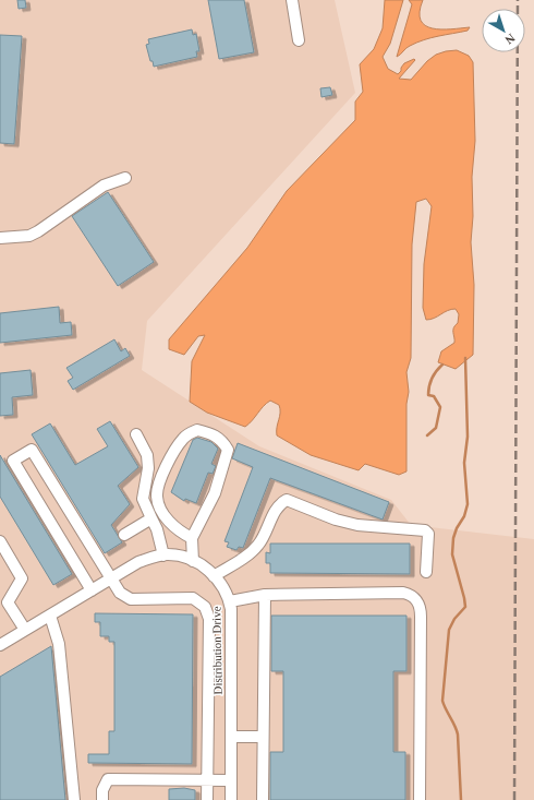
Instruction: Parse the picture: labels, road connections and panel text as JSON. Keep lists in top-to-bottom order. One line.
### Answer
{"streets":{"street":["Distribution Drive"]},"north":"bottom right"}
